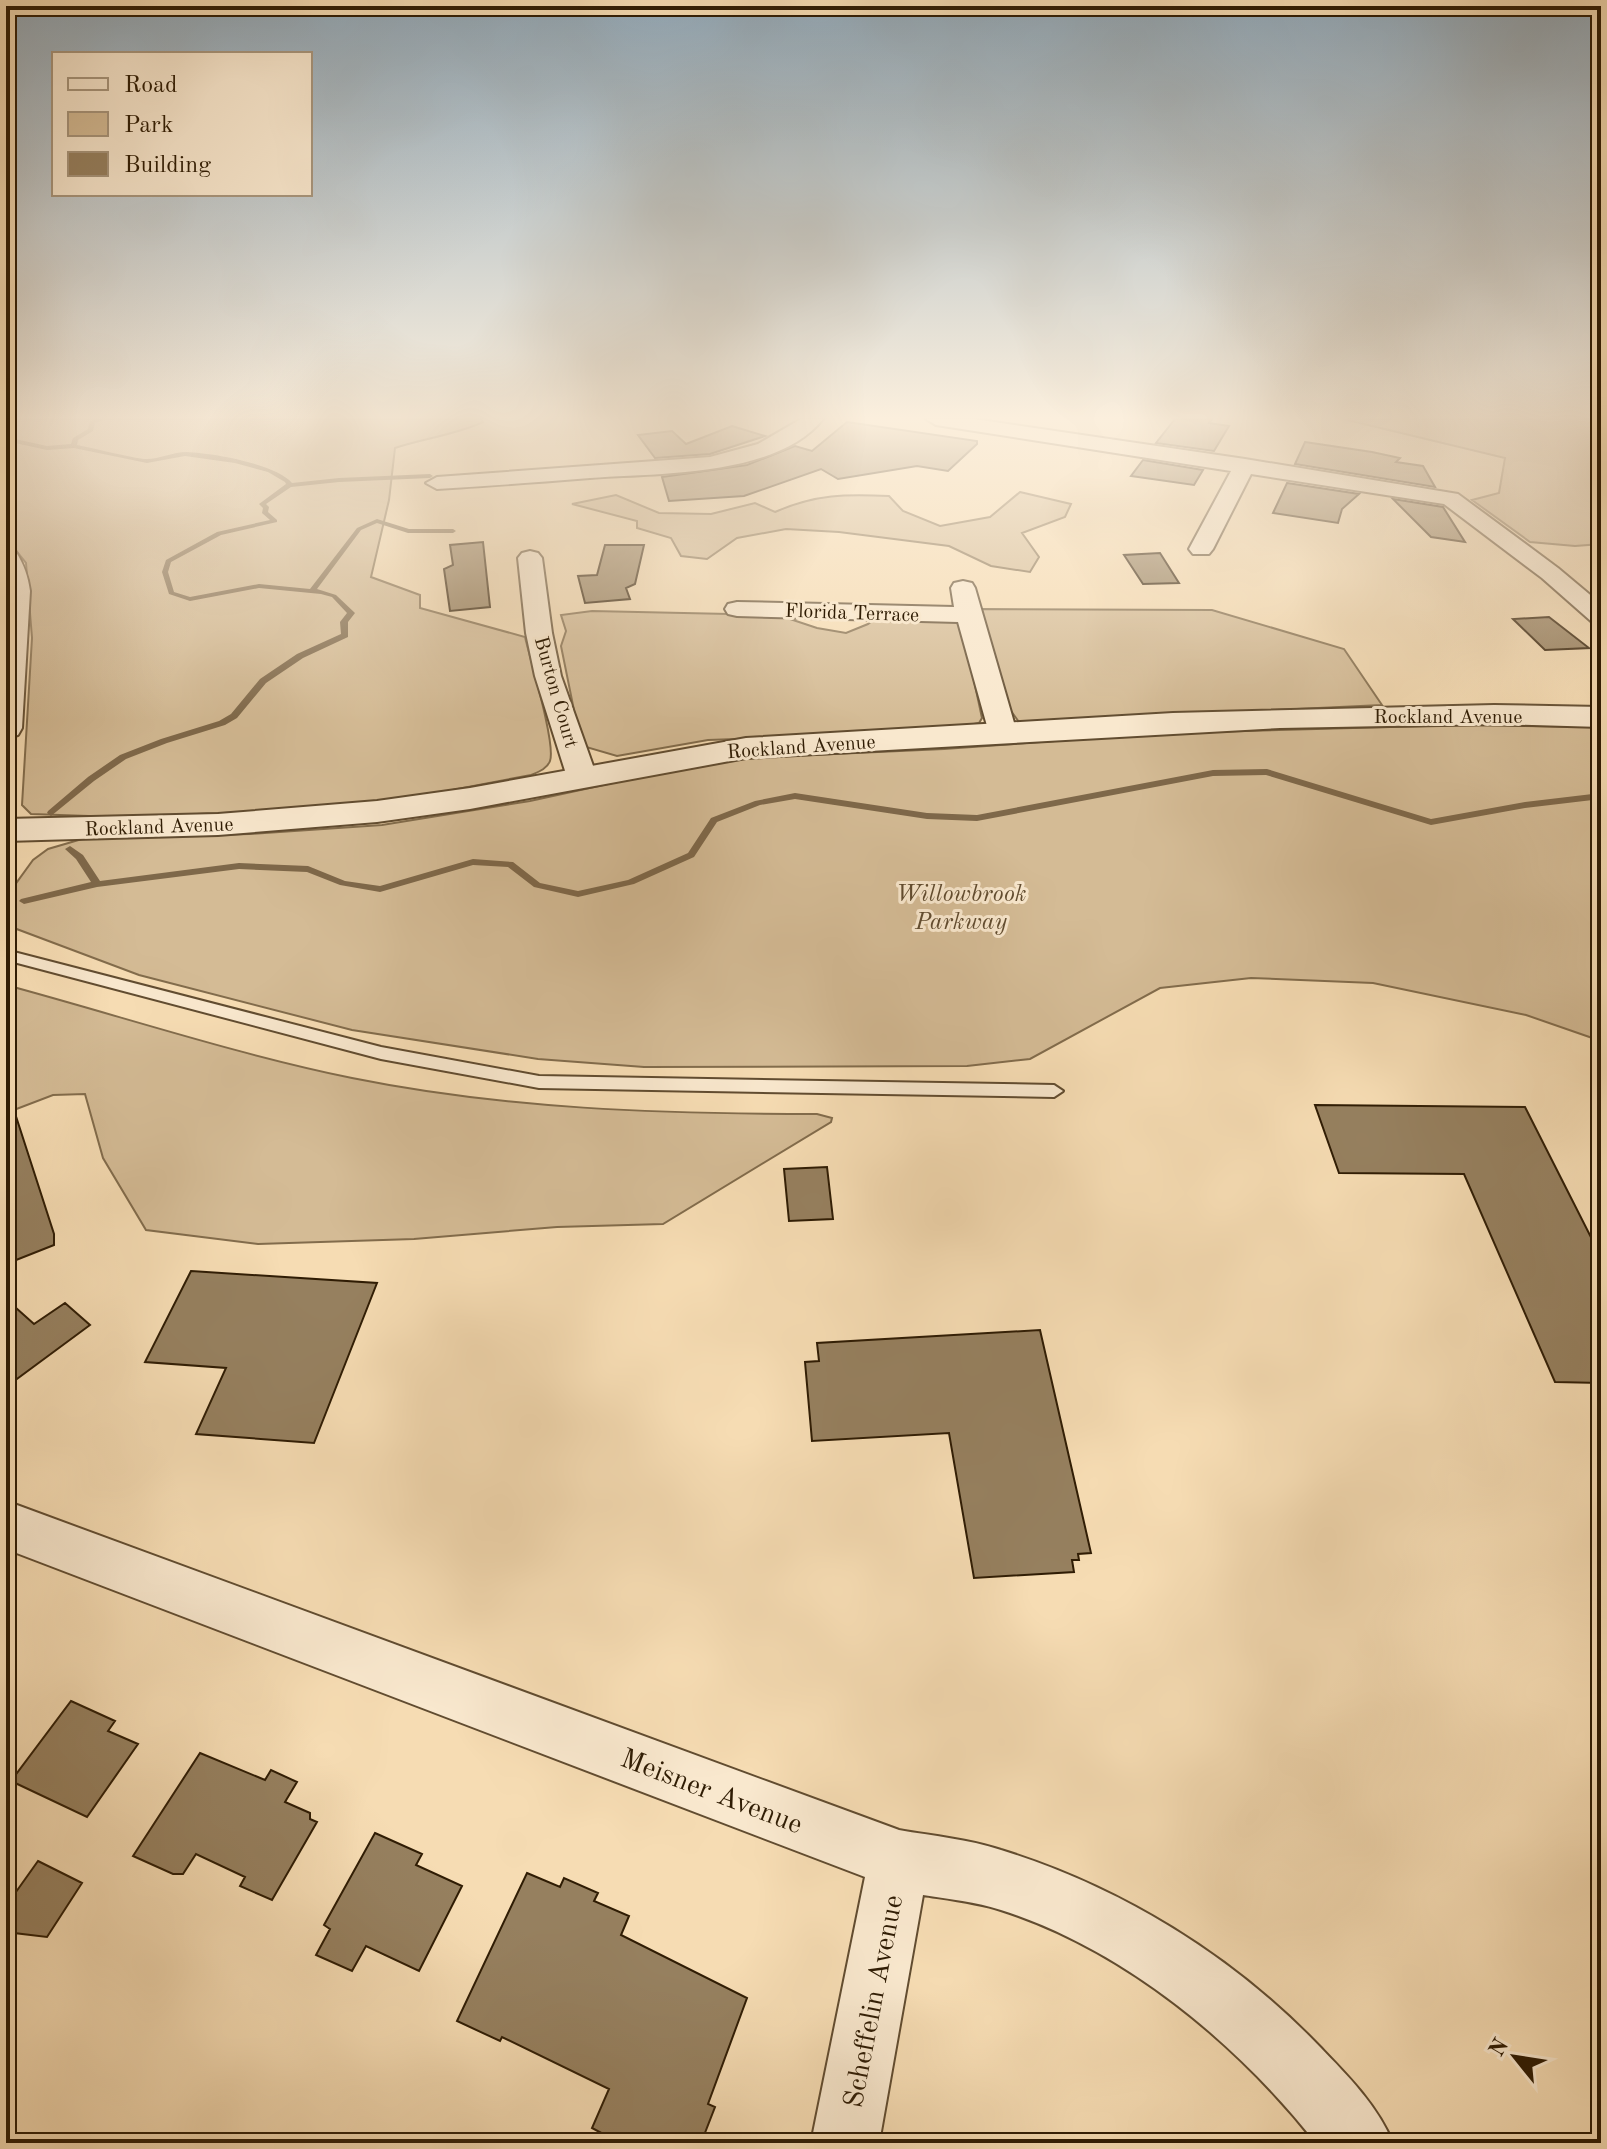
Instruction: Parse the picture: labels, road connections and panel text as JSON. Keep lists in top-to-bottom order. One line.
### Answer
{"streets":{"street":["Florida Terrace","Burton Court","Rockland Avenue","Meisner Avenue","Scheffelin Avenue"]},"crossings":[["Burton Court","Rockland Avenue"],["Meisner Avenue","Scheffelin Avenue"]],"parks":["Willowbrook Parkway"],"legend":["Road","Park","Building"],"north":"top left"}
